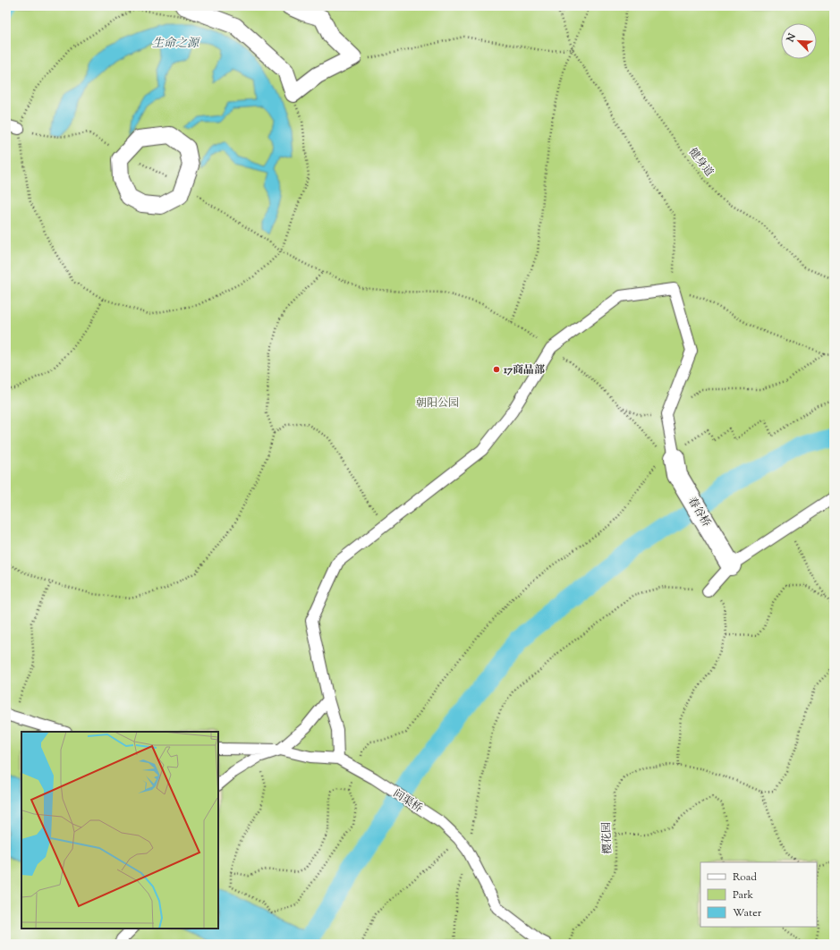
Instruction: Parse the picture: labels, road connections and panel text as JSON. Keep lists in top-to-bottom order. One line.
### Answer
{"streets":{"street":["春谷桥"],"lane":["问渠桥"],"path":["健身道","樱花园"]},"water":["生命之源"],"parks":["朝阳公园"],"places":["17商品部"],"legend":["Road","Park","Water"],"north":"top left"}
